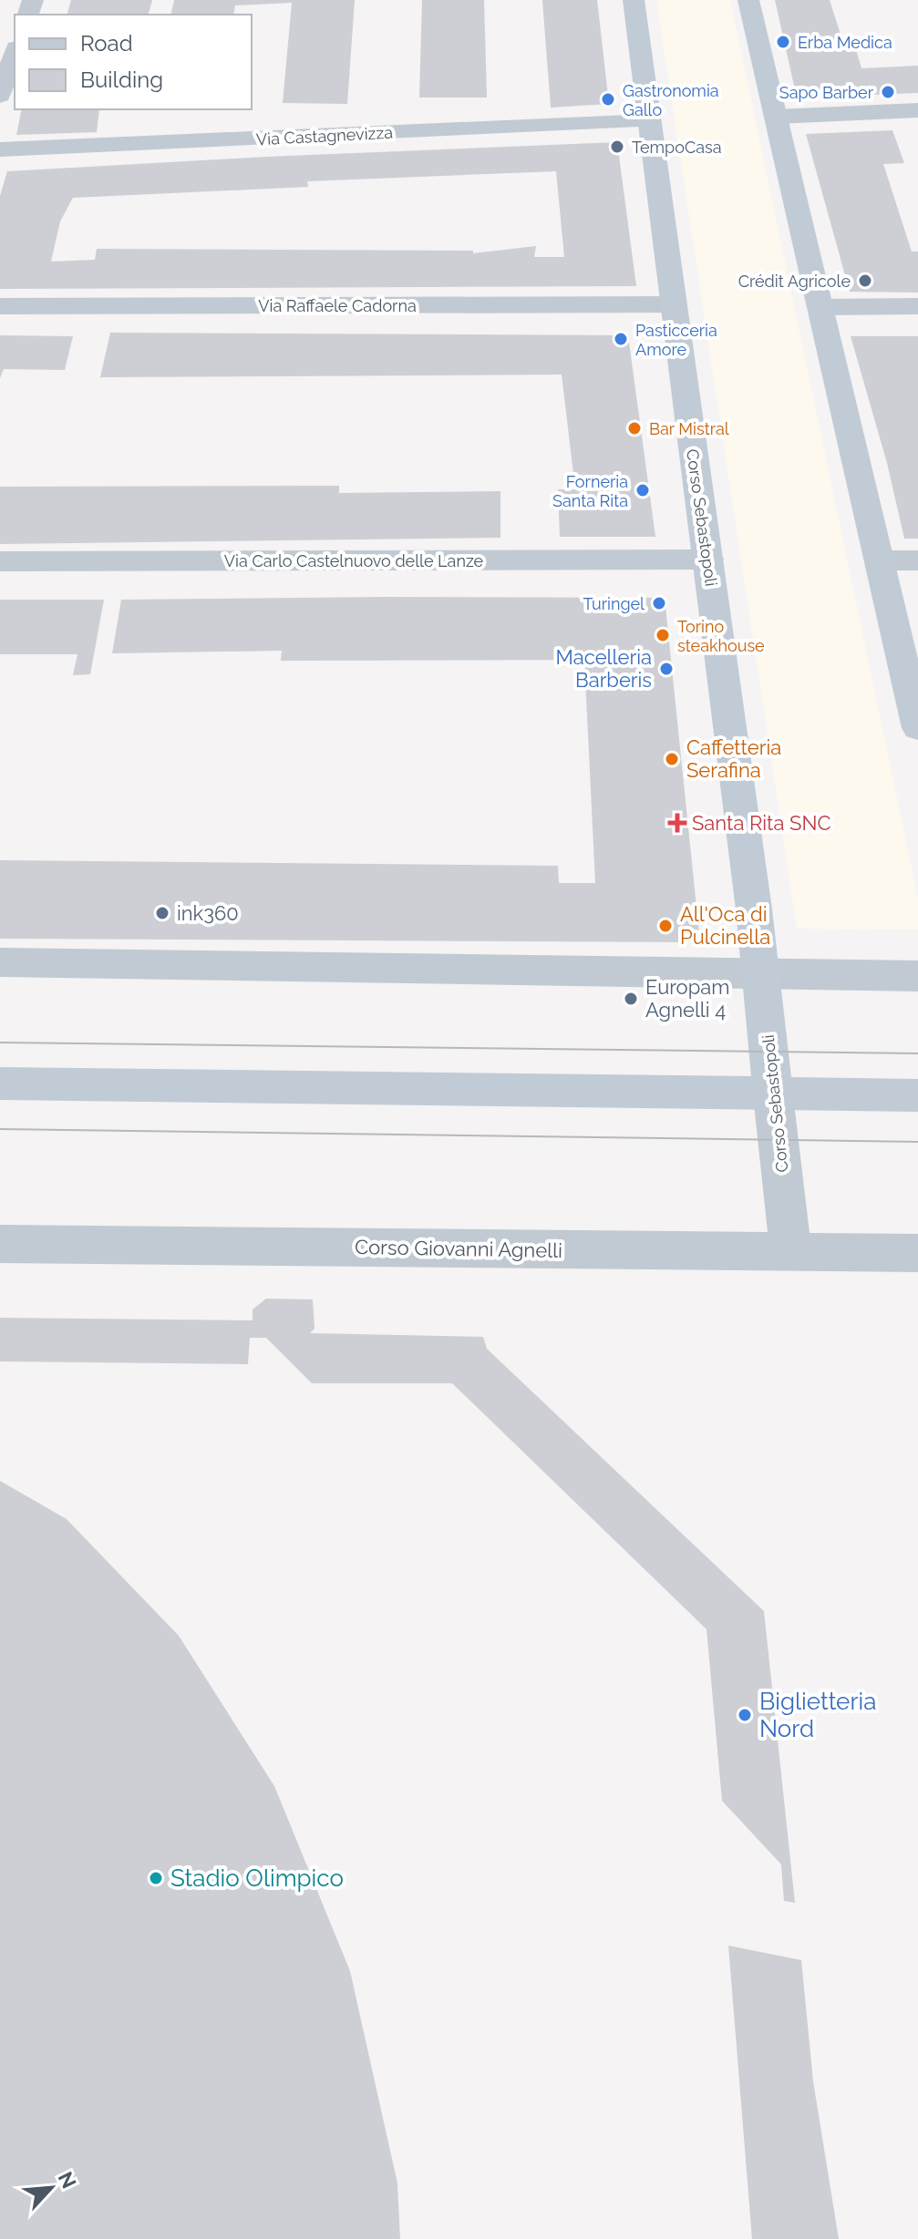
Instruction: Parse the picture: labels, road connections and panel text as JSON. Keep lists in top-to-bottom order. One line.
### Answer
{"streets":{"street":["Via Castagnevizza","Via Raffaele Cadorna","Corso Sebastopoli","Via Carlo Castelnuovo delle Lanze","Corso Giovanni Agnelli"]},"crossings":[["Via Castagnevizza","Corso Sebastopoli"],["Via Raffaele Cadorna","Corso Sebastopoli"],["Corso Sebastopoli","Via Carlo Castelnuovo delle Lanze"],["Corso Sebastopoli","Corso Giovanni Agnelli"]],"places":{"other":["Erba Medica","Sapo Barber","Gastronomia Gallo","TempoCasa","Crédit Agricole","Pasticceria Amore","Bar Mistral","Forneria Santa Rita","Turingel","Torino steakhouse","Macelleria Barberis","Caffetteria Serafina","ink360","All'Oca di Pulcinella","Europam Agnelli 4","Biglietteria Nord","Stadio Olimpico"],"health":["Santa Rita SNC"]},"legend":["Road","Building"],"north":"top right"}
